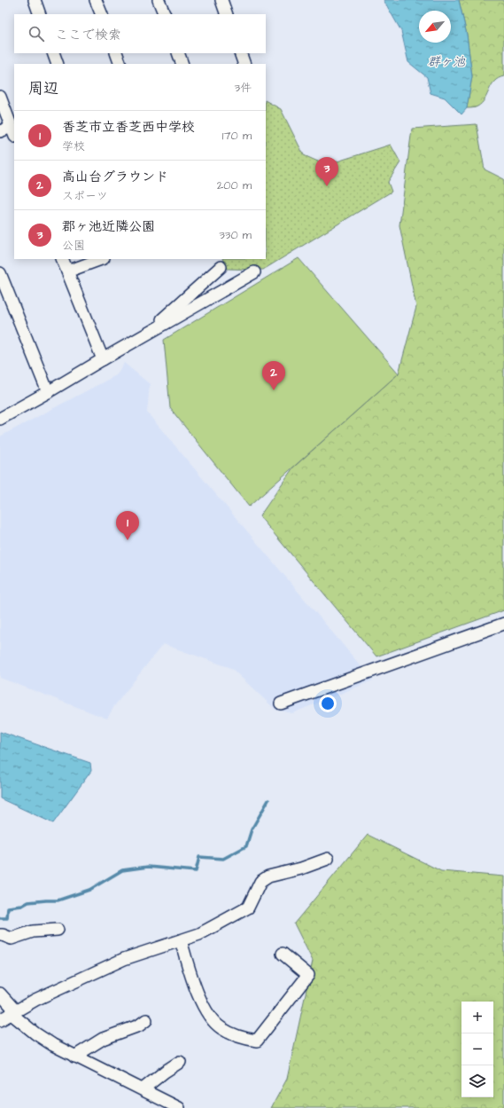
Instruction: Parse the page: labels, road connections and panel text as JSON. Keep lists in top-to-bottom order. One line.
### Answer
{"water":["群ヶ池"],"north":"bottom left","page":{"search":"ここで検索","heading":["周辺","3件"],"list":[{"mark":"1","name":"香芝市立香芝西中学校","note":"学校","value":"170 m"},{"mark":"2","name":"高山台グラウンド","note":"スポーツ","value":"200 m"},{"mark":"3","name":"郡ヶ池近隣公園","note":"公園","value":"330 m"}],"pins":["3","2","1"],"map_buttons":["+","−"]}}
